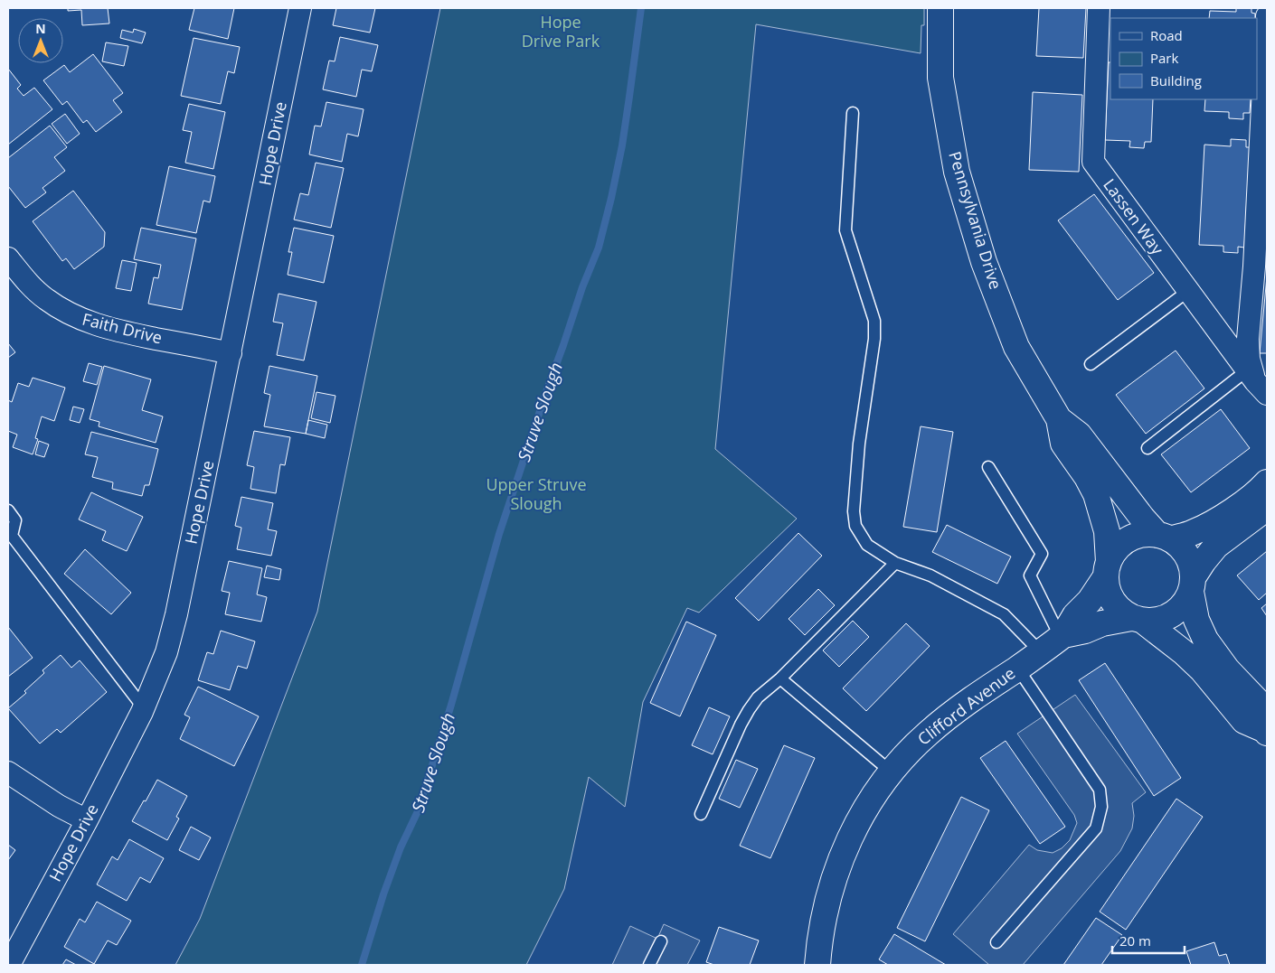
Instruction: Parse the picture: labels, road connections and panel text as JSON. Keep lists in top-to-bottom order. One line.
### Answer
{"streets":{"street":["Hope Drive","Lassen Way","Pennsylvania Drive","Faith Drive","Clifford Avenue"]},"crossings":[["Hope Drive","Faith Drive"],["Pennsylvania Drive","Clifford Avenue"]],"water":["Struve Slough"],"parks":["Hope Drive Park","Upper Struve Slough"],"legend":["Road","Park","Building"],"scale_bar":"20 m","north":"top"}
